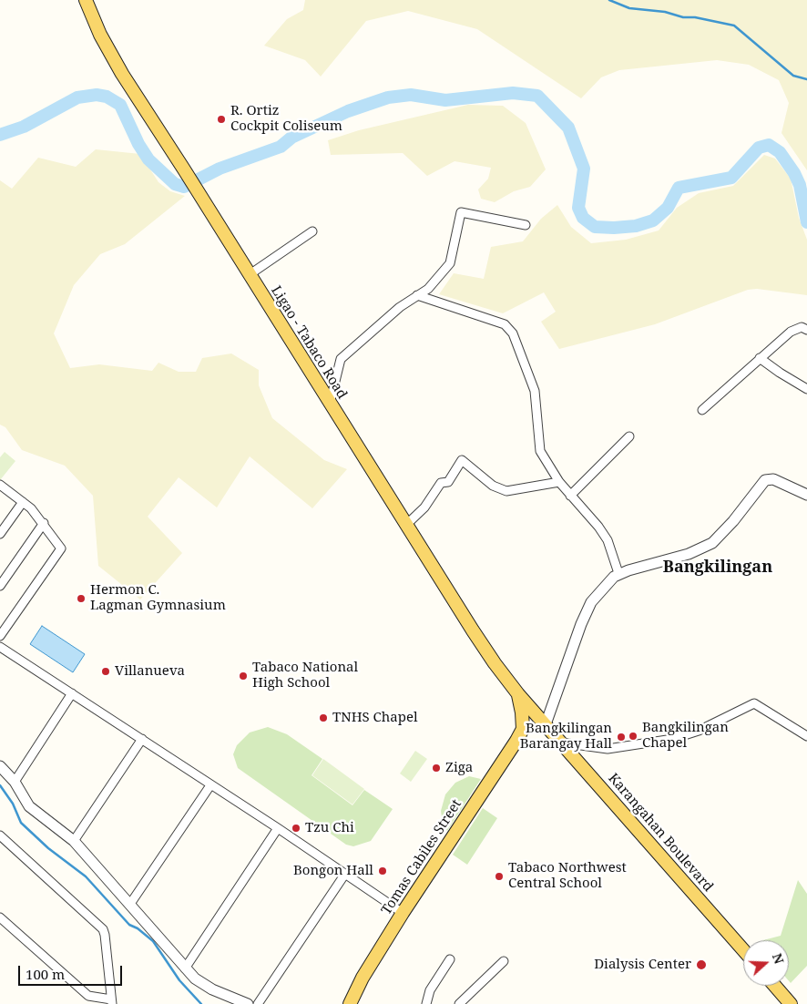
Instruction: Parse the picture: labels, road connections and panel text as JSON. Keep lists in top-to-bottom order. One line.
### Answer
{"streets":{"main road":["Ligao - Tabaco Road","Karangahan Boulevard","Tomas Cabiles Street"]},"crossings":[["Ligao - Tabaco Road","Karangahan Boulevard"],["Ligao - Tabaco Road","Tomas Cabiles Street"]],"districts":["Bangkilingan"],"places":["R. Ortiz Cockpit Coliseum","Hermon C. Lagman Gymnasium","Villanueva","Tabaco National High School","TNHS Chapel","Bangkilingan Chapel","Bangkilingan Barangay Hall","Ziga","Tzu Chi","Bongon Hall","Tabaco Northwest Central School","Dialysis Center"],"scale_bar":"100 m","north":"right"}
